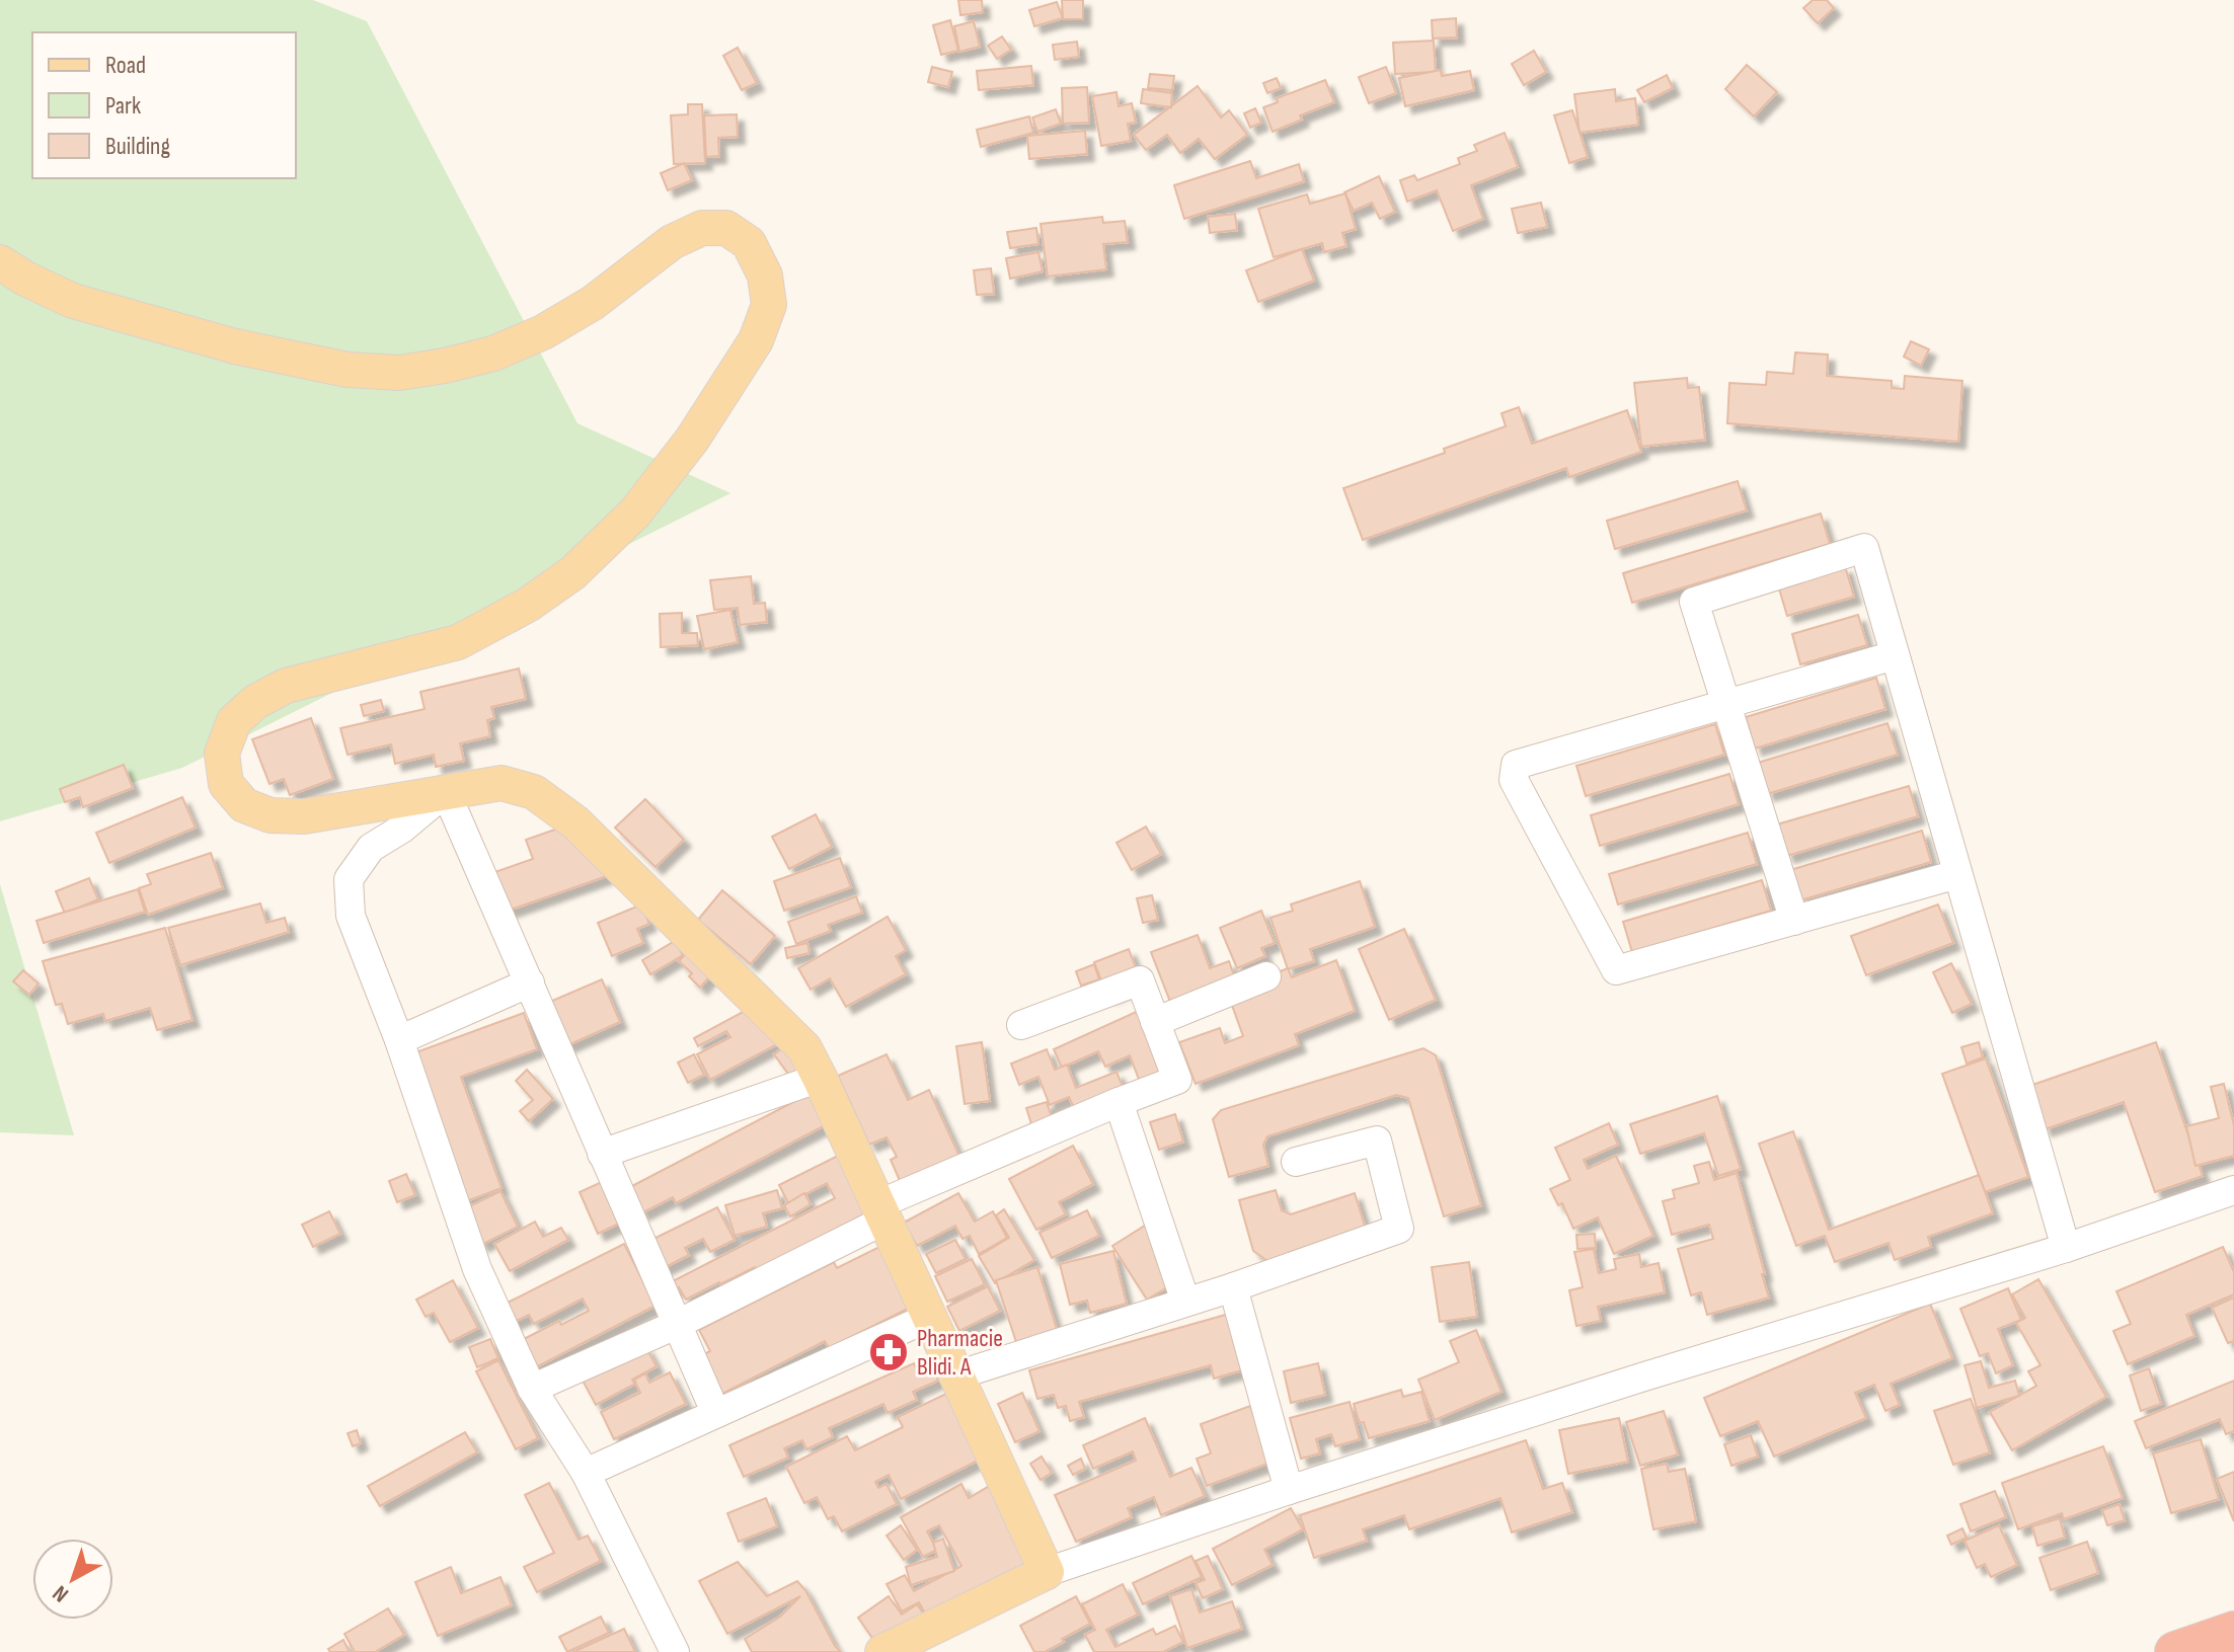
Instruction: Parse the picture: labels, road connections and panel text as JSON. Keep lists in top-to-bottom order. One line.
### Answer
{"places":{"pharmacy":["Pharmacie Blidi. A"]},"legend":["Road","Park","Building"],"north":"bottom left"}
